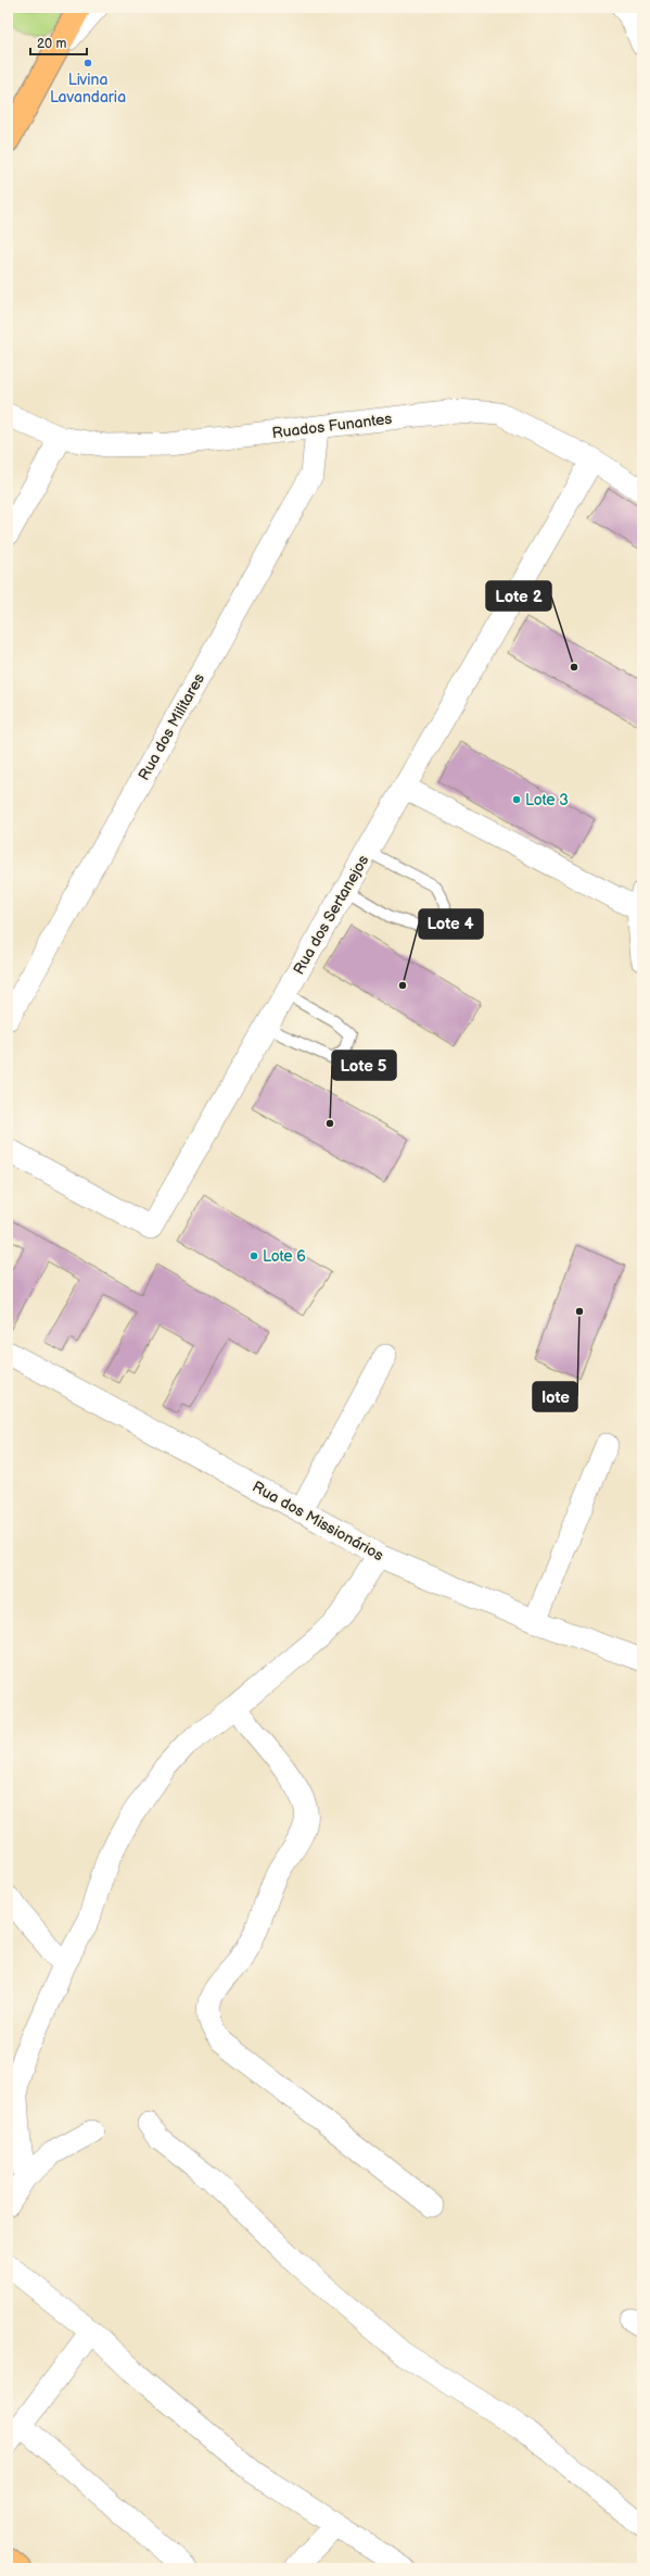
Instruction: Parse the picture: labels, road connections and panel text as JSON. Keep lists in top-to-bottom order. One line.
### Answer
{"streets":{"street":["Ruados Funantes","Rua dos Militares","Rua dos Sertanejos","Rua dos Missionários"]},"crossings":[["Ruados Funantes","Rua dos Militares"],["Ruados Funantes","Rua dos Sertanejos"]],"places":["Livina Lavandaria","Lote 2","Lote 3","Lote 4","Lote 5","Lote 6","lote"],"scale_bar":"20 m"}
